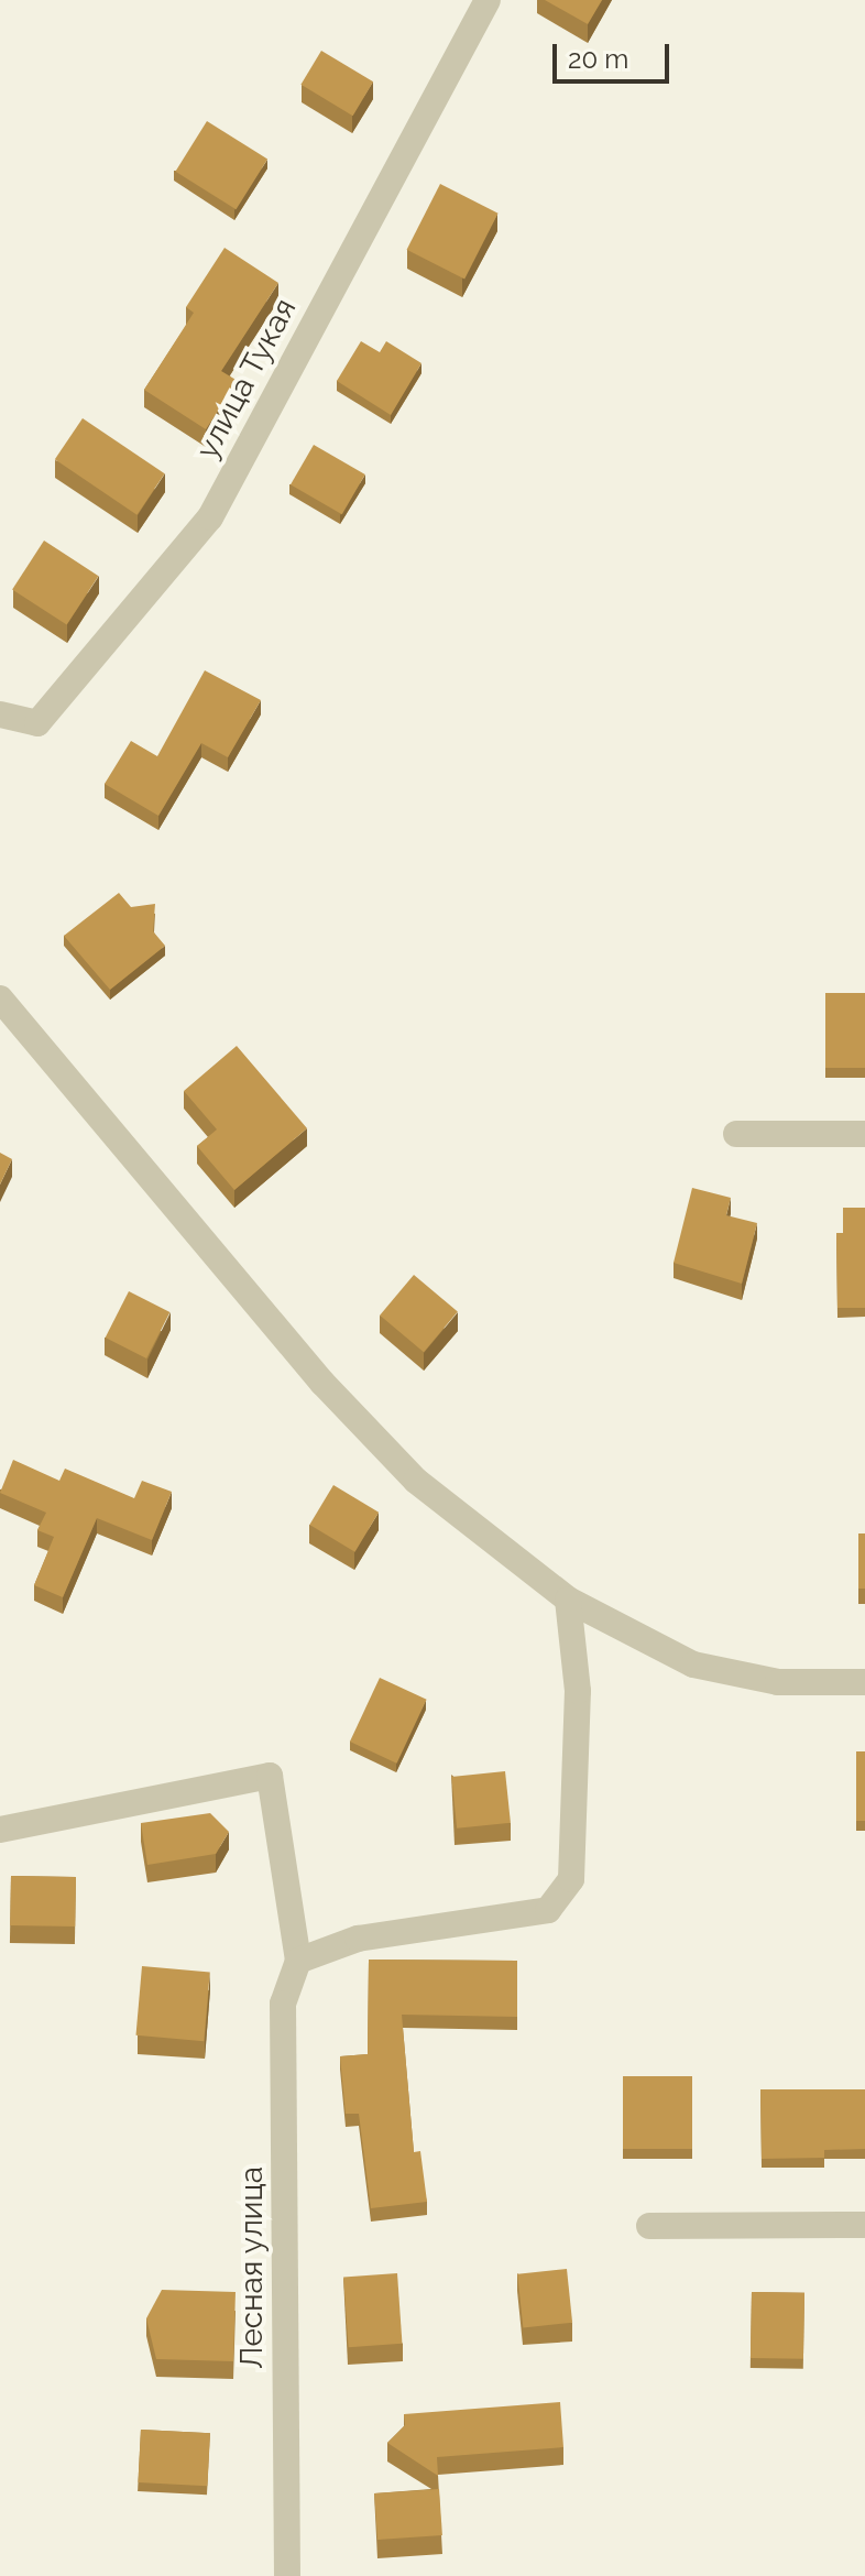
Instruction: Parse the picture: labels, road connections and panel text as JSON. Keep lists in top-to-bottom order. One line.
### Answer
{"streets":{"street":["улица Тукая","Лесная улица"]},"scale_bar":"20 m"}
